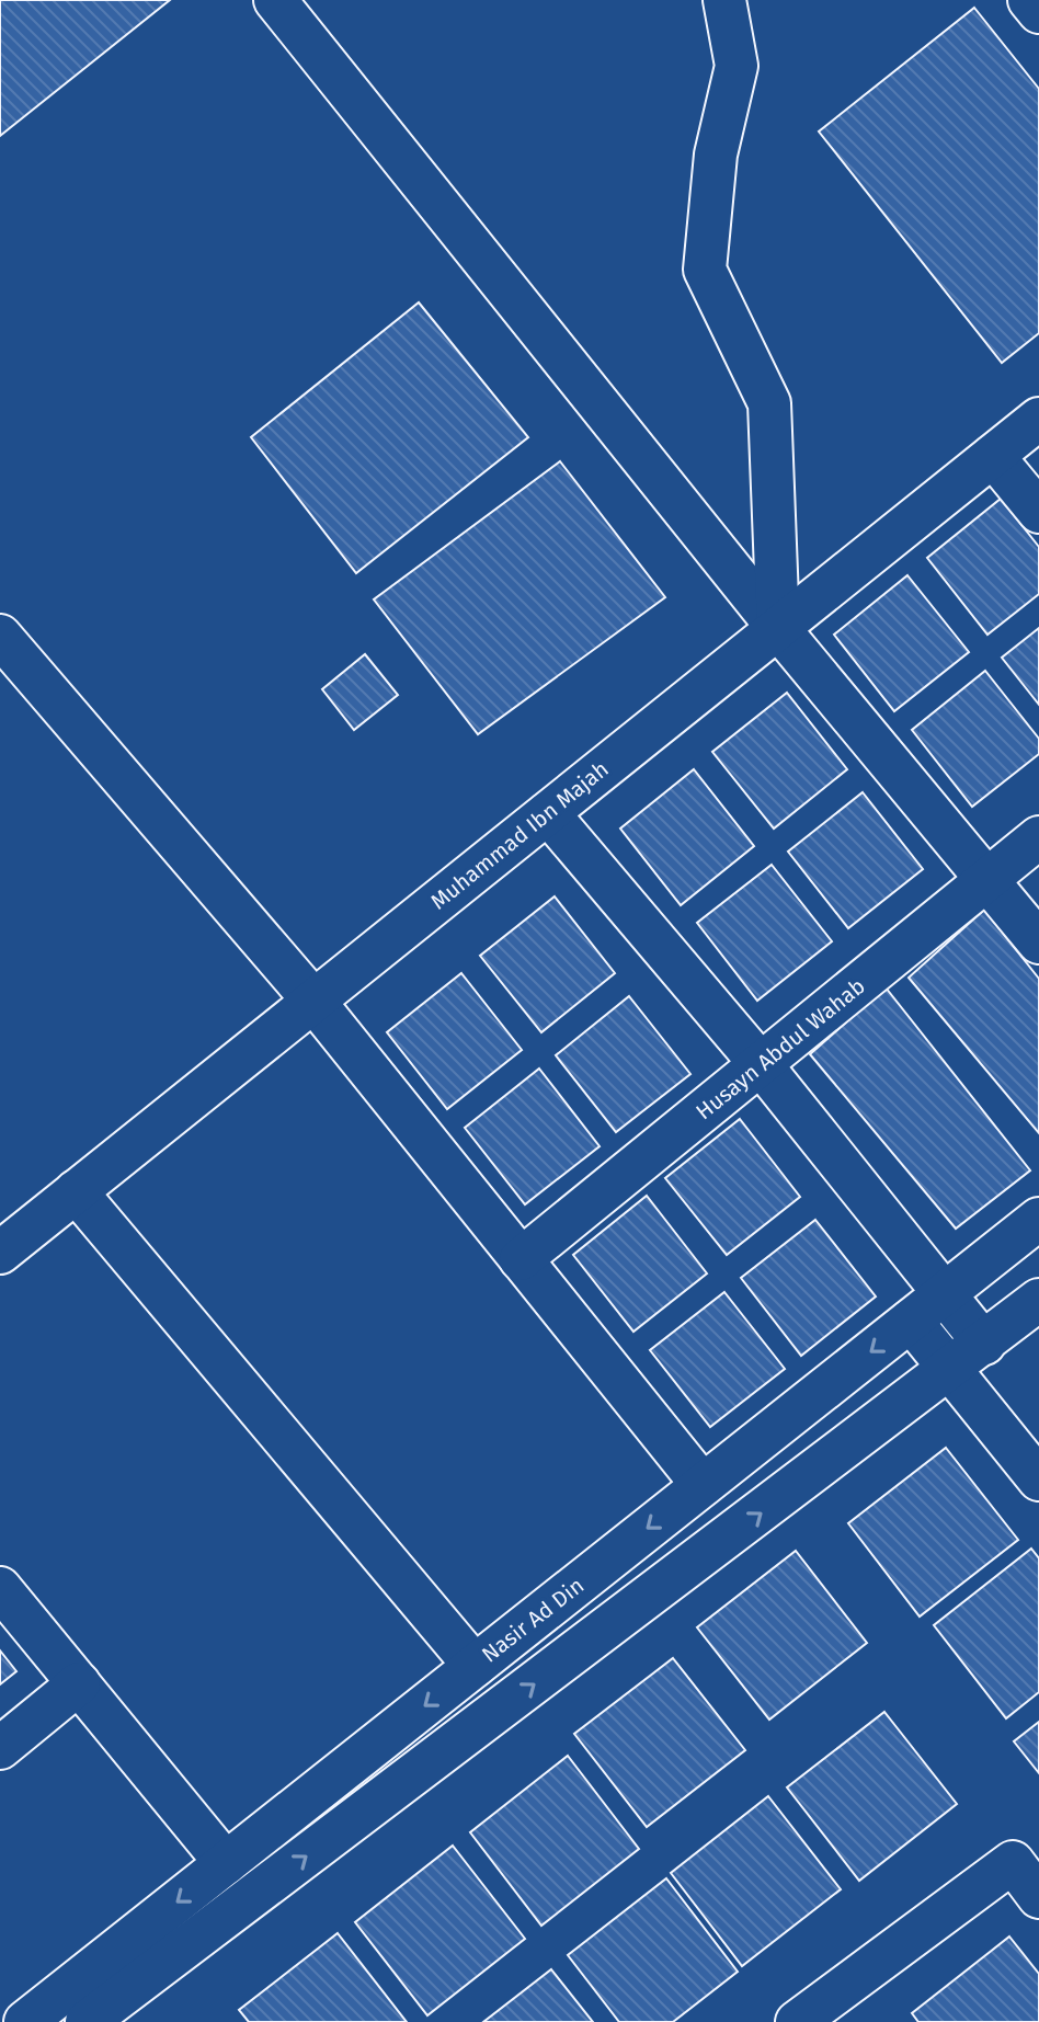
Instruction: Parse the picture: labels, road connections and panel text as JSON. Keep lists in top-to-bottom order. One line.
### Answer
{"streets":{"street":["Muhammad Ibn Majah","Husayn Abdul Wahab","Nasir Ad Din"]}}
